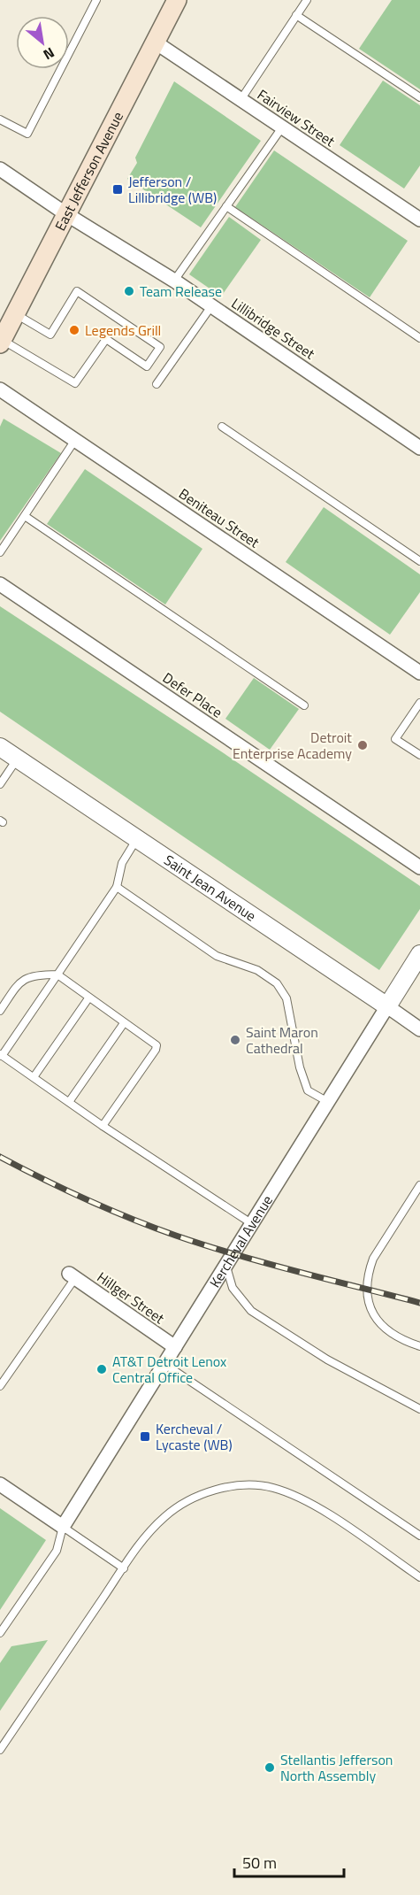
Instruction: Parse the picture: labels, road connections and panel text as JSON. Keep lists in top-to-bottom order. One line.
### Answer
{"streets":{"main road":["East Jefferson Avenue"],"street":["Fairview Street","Lillibridge Street","Beniteau Street","Defer Place","Saint Jean Avenue","Kercheval Avenue","Hillger Street"]},"crossings":[["Fairview Street","East Jefferson Avenue"],["East Jefferson Avenue","Lillibridge Street"],["Saint Jean Avenue","Kercheval Avenue"],["Kercheval Avenue","Hillger Street"]],"places":{"transit":["Jefferson / Lillibridge (WB)","Kercheval / Lycaste (WB)"],"other":["Team Release","Legends Grill","Detroit Enterprise Academy","Saint Maron Cathedral","AT&T Detroit Lenox Central Office","Stellantis Jefferson North Assembly"]},"scale_bar":"50 m","north":"bottom right"}
